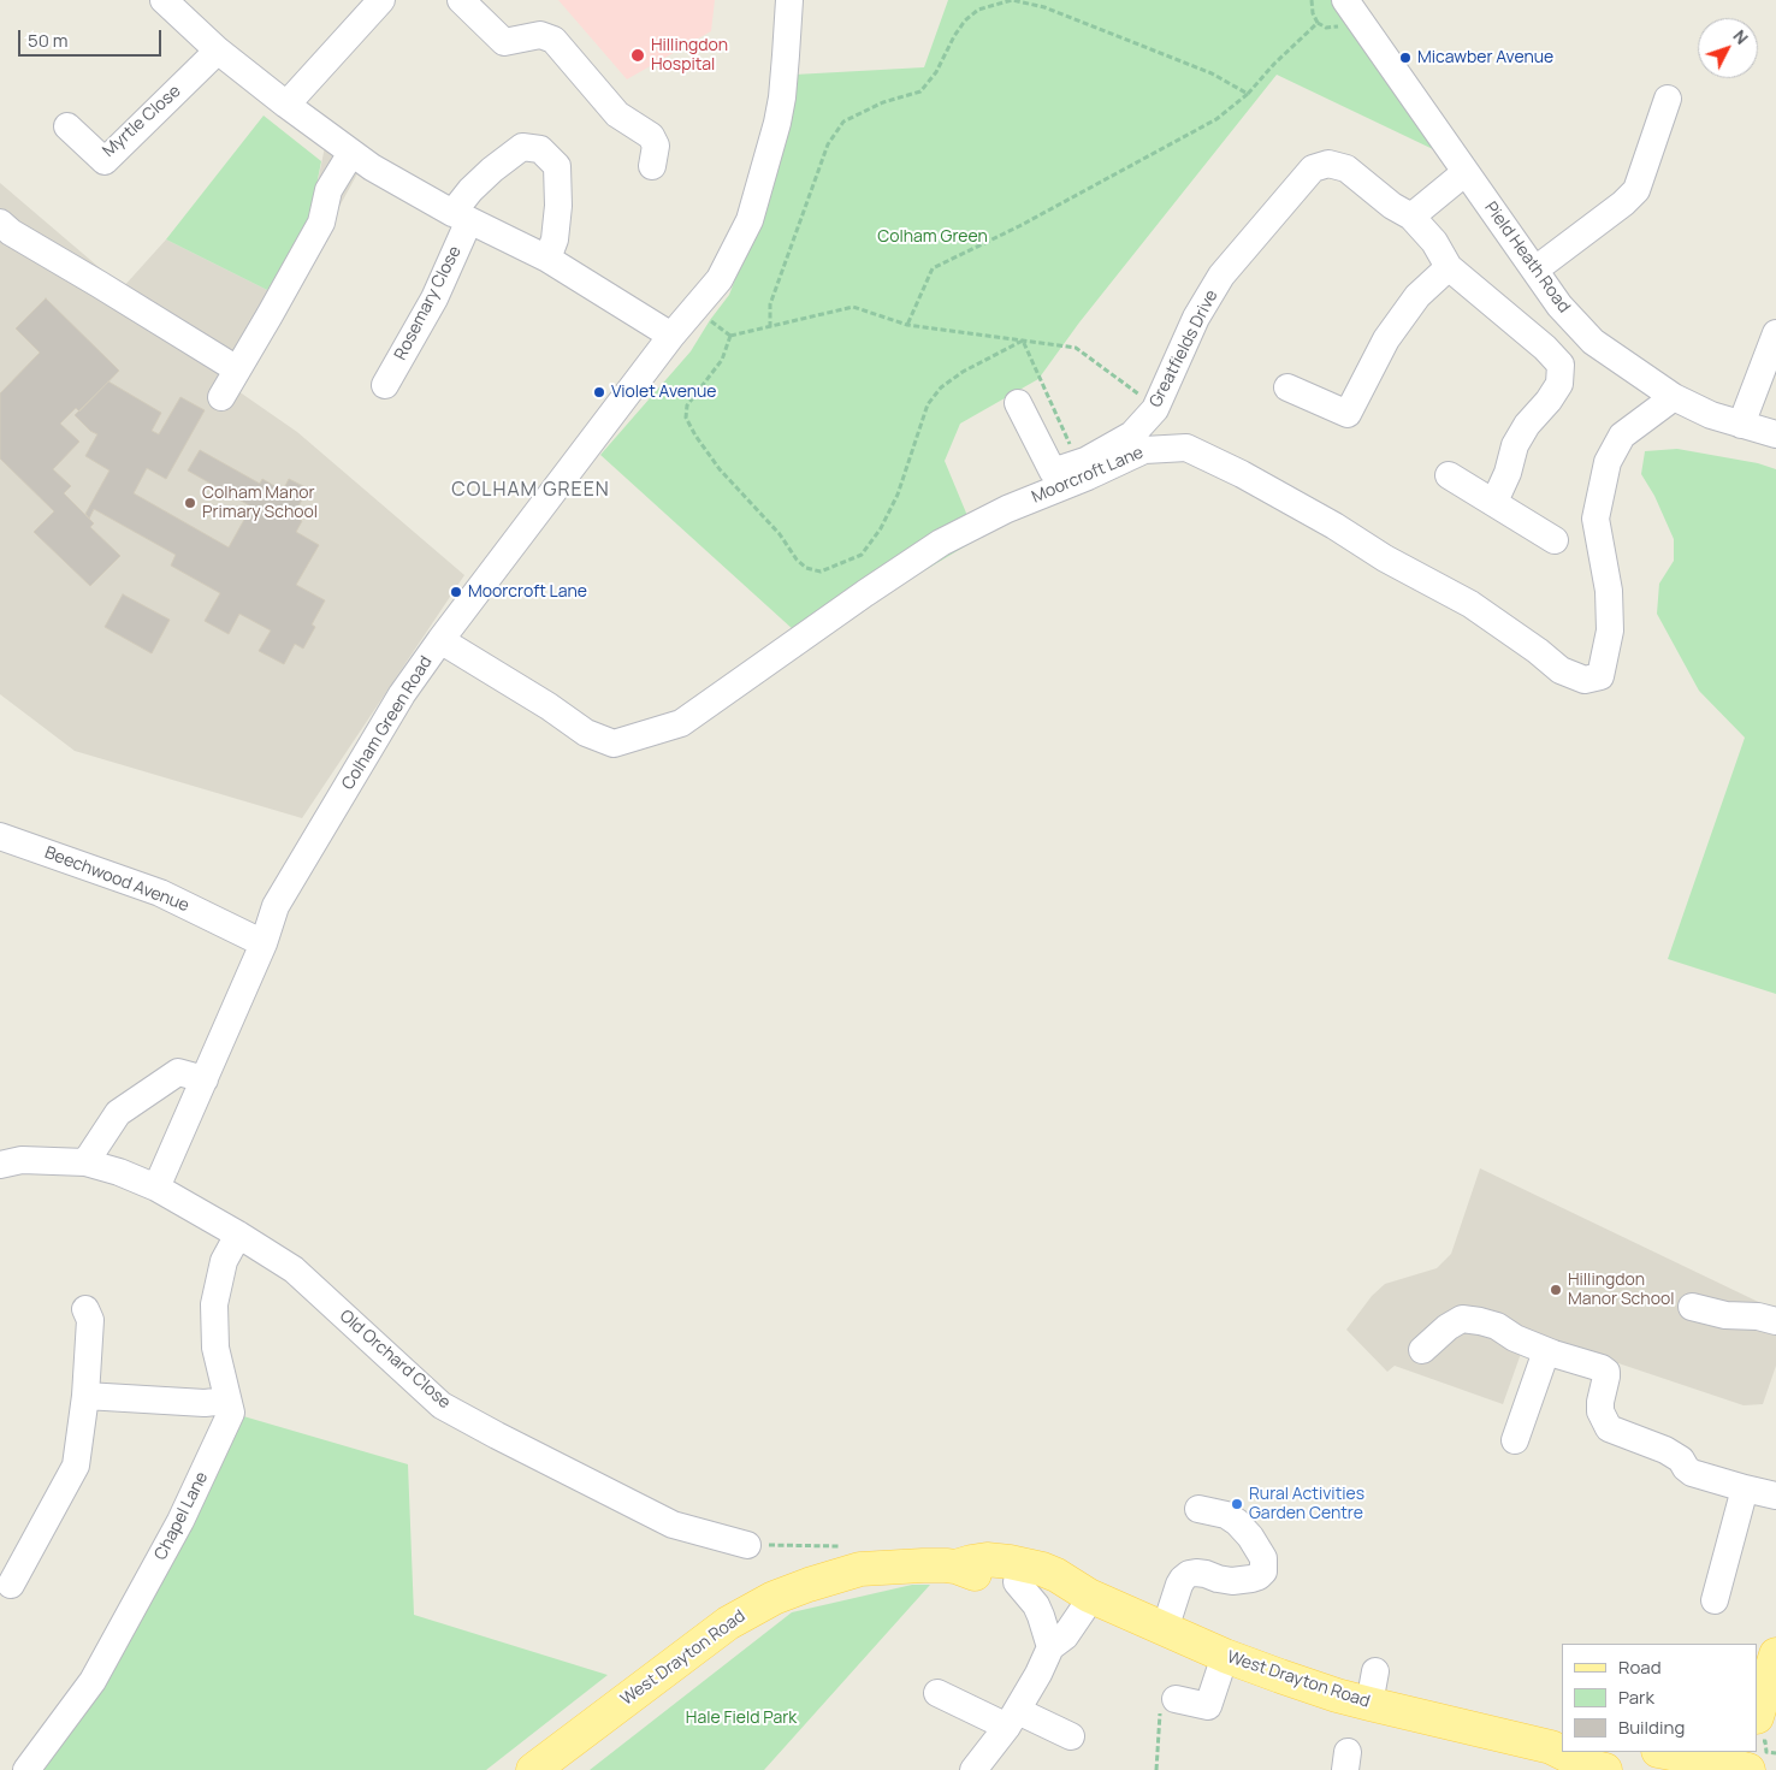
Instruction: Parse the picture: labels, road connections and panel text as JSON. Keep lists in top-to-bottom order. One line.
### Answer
{"streets":{"main road":["West Drayton Road"],"street":["Myrtle Close","Pield Heath Road","Rosemary Close","Greatfields Drive","Moorcroft Lane","Colham Green Road","Beechwood Avenue","Old Orchard Close","Chapel Lane"]},"crossings":[["Pield Heath Road","Moorcroft Lane"],["Moorcroft Lane","Colham Green Road"],["Colham Green Road","Beechwood Avenue"],["Colham Green Road","Old Orchard Close"],["Old Orchard Close","Chapel Lane"]],"districts":["COLHAM GREEN"],"parks":["Colham Green","Hale Field Park"],"places":["Hillingdon Hospital","Micawber Avenue","Violet Avenue","Colham Manor Primary School","Moorcroft Lane","Hillingdon Manor School","Rural Activities Garden Centre"],"legend":["Road","Park","Building"],"scale_bar":"50 m","north":"top right"}
